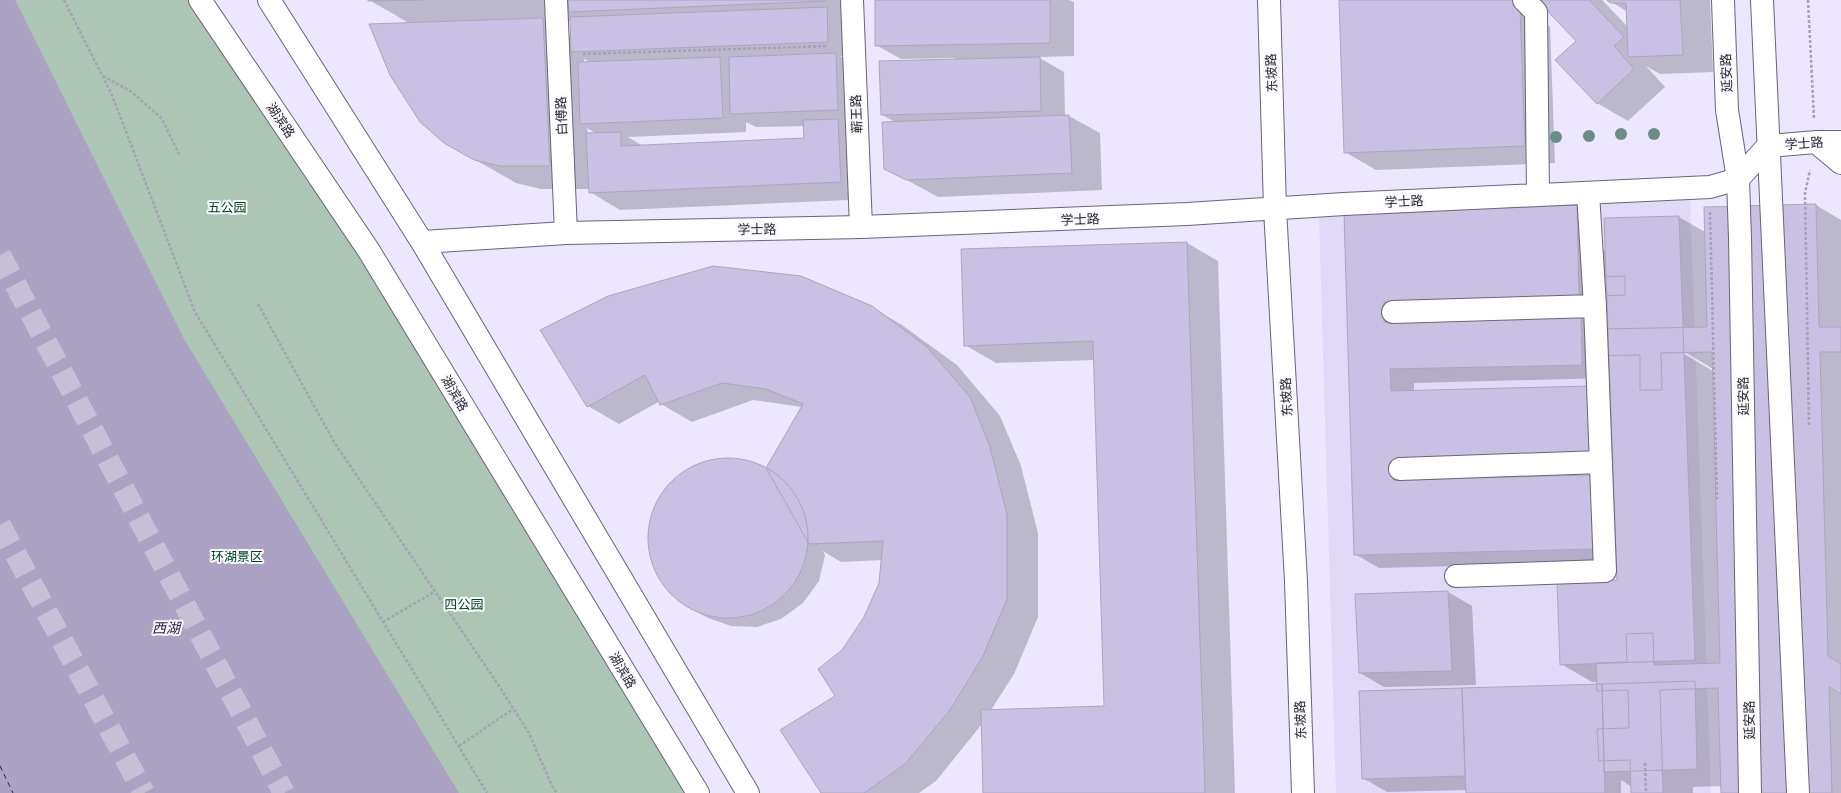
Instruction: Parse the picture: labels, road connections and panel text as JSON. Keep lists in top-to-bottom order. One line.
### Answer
{"streets":{"street":["东坡路","延安路","蕲王路","白傅路","湖滨路","学士路"]},"crossings":[["东坡路","学士路"],["延安路","学士路"],["蕲王路","学士路"],["白傅路","学士路"]],"water":["西湖"],"parks":["五公园","环湖景区","四公园"]}
